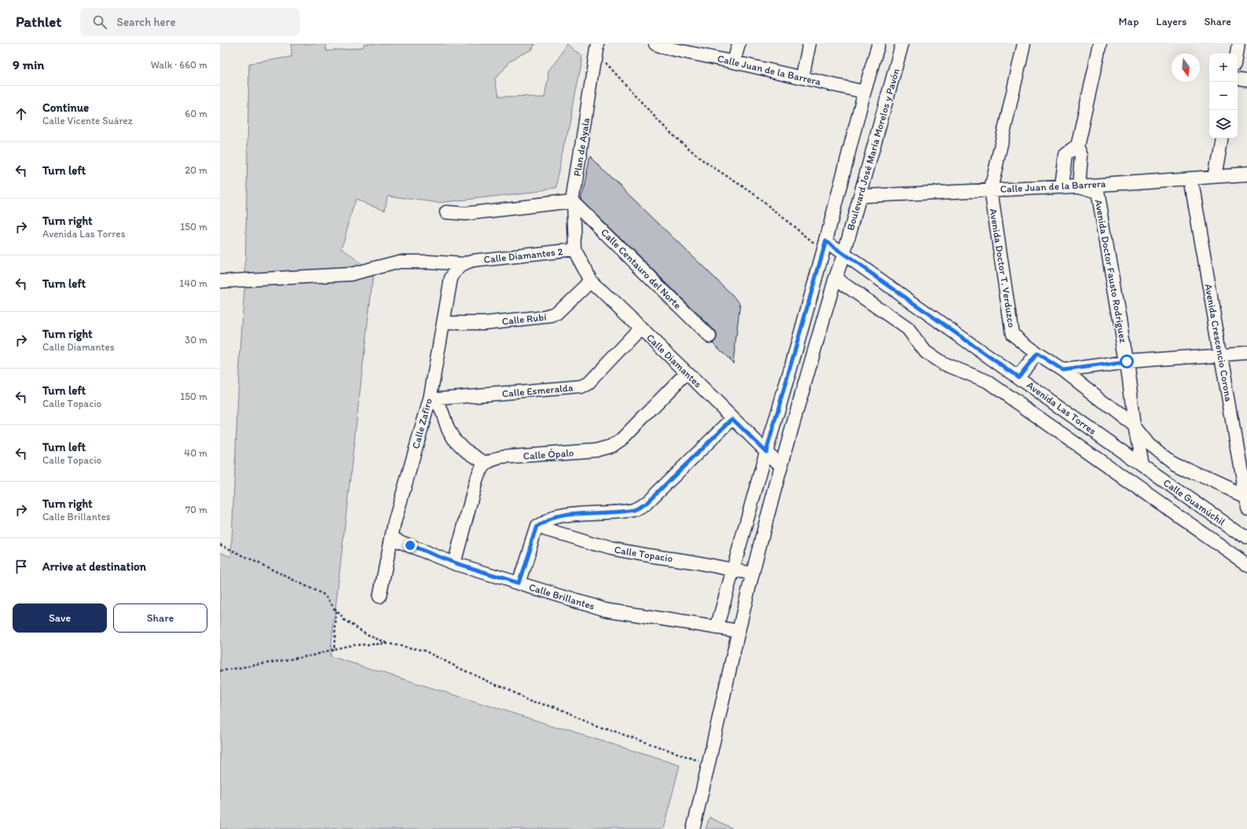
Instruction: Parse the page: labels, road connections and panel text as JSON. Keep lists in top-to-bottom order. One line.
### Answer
{"streets":{"street":["Calle Juan de la Barrera","Plan de Ayala","Boulevard José María Morelos y Pavón","Calle Diamantes 2","Avenida Doctor T. Verduzco","Calle Centauro del Norte","Avenida Doctor Fausto Rodríguez","Calle Rubí","Avenida Crescencio Corona","Calle Diamantes","Calle Esmeralda","Avenida Las Torres","Calle Zafiro","Calle Ópalo","Calle Guamúchil","Calle Topacio","Calle Brillantes"]},"crossings":[["Calle Juan de la Barrera","Boulevard José María Morelos y Pavón"],["Calle Juan de la Barrera","Avenida Doctor T. Verduzco"],["Calle Juan de la Barrera","Avenida Doctor Fausto Rodríguez"],["Calle Juan de la Barrera","Avenida Crescencio Corona"],["Plan de Ayala","Calle Diamantes 2"],["Plan de Ayala","Calle Centauro del Norte"],["Plan de Ayala","Calle Diamantes"],["Boulevard José María Morelos y Pavón","Calle Diamantes"],["Boulevard José María Morelos y Pavón","Avenida Las Torres"],["Boulevard José María Morelos y Pavón","Calle Topacio"],["Boulevard José María Morelos y Pavón","Calle Brillantes"],["Calle Diamantes 2","Calle Diamantes"],["Calle Diamantes 2","Calle Zafiro"],["Avenida Doctor Fausto Rodríguez","Avenida Las Torres"],["Avenida Doctor Fausto Rodríguez","Calle Guamúchil"],["Calle Rubí","Calle Diamantes"],["Calle Rubí","Calle Zafiro"],["Calle Diamantes","Calle Esmeralda"],["Calle Diamantes","Calle Ópalo"],["Calle Esmeralda","Calle Zafiro"],["Avenida Las Torres","Calle Guamúchil"],["Calle Zafiro","Calle Brillantes"]],"north":"bottom","page":{"header":"Pathlet","search":"Search here","nav":["Map","Layers","Share"],"heading":["9 min","Walk · 660 m"],"map_buttons":["+","−"],"list":[["Continue","Calle Vicente Suárez","60 m"],["Turn left","20 m"],["Turn right","Avenida Las Torres","150 m"],["Turn left","140 m"],["Turn right","Calle Diamantes","30 m"],["Turn left","Calle Topacio","150 m"],["Turn left","Calle Topacio","40 m"],["Turn right","Calle Brillantes","70 m"],"Arrive at destination"],"buttons":["Save","Share"]}}
